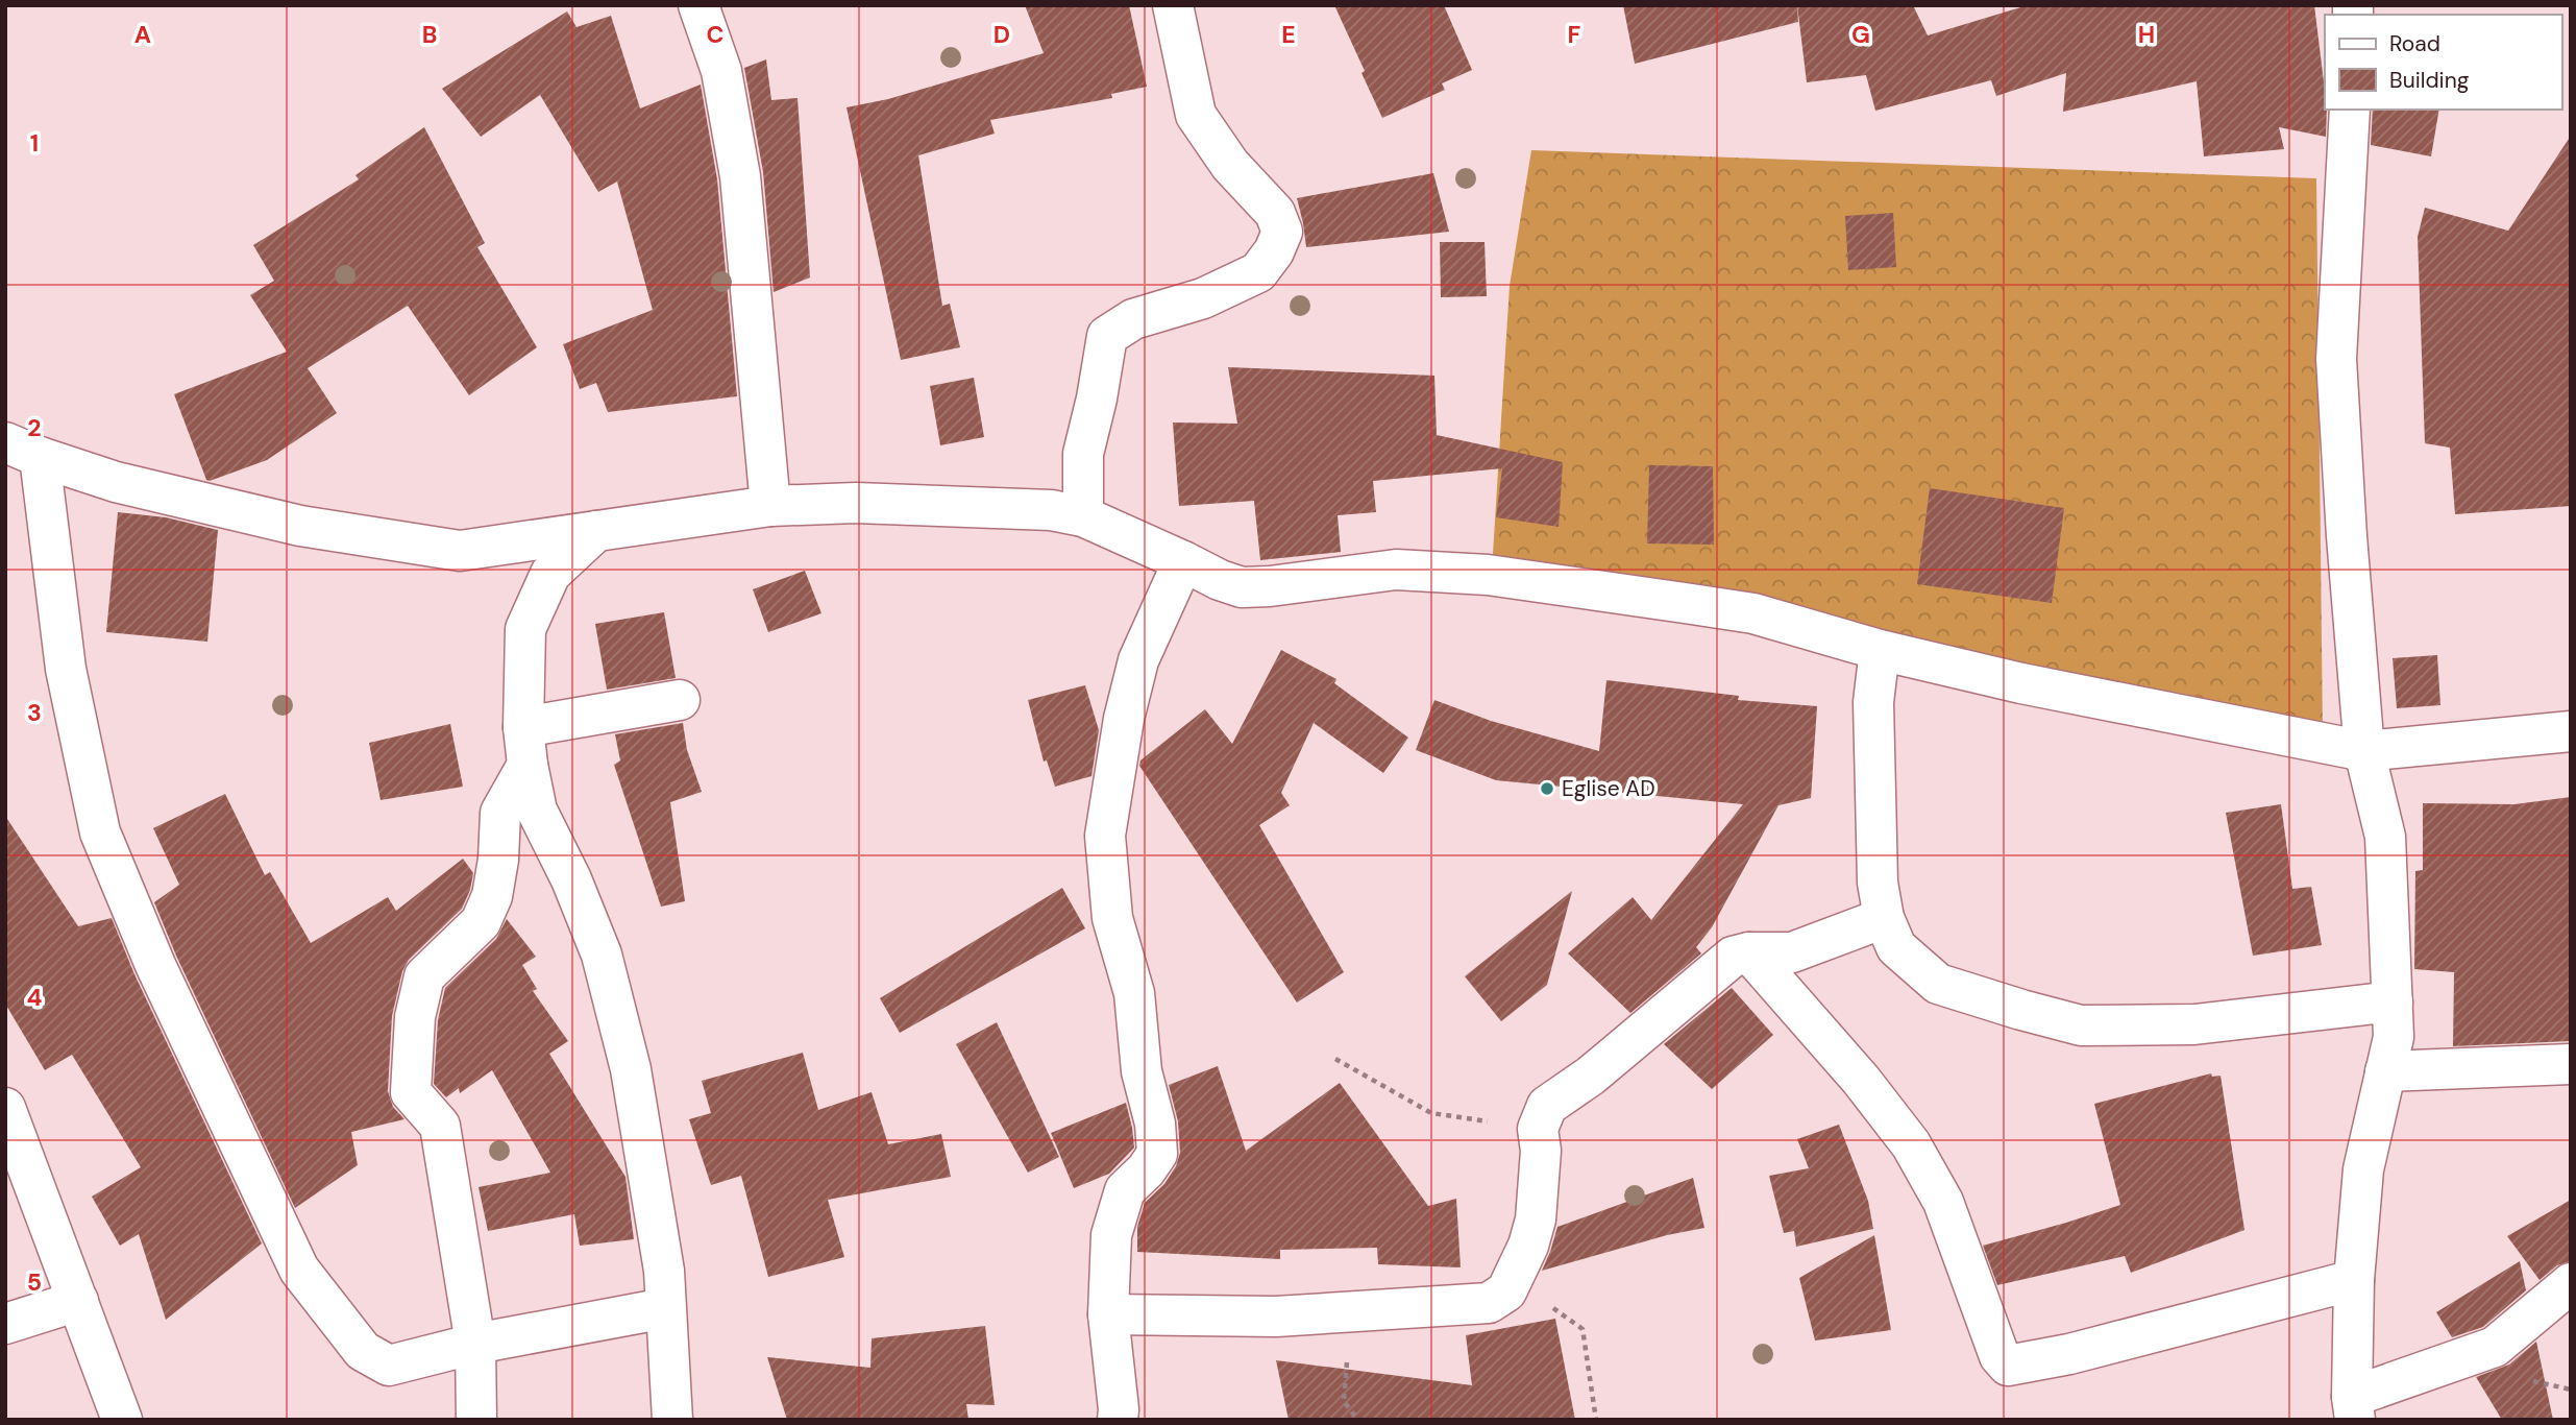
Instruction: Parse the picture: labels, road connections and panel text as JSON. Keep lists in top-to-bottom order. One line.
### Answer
{"places":["Eglise AD"],"legend":["Road","Building"],"grid":{"columns":["A","B","C","D","E","F","G","H"],"rows":["1","2","3","4","5"]}}
